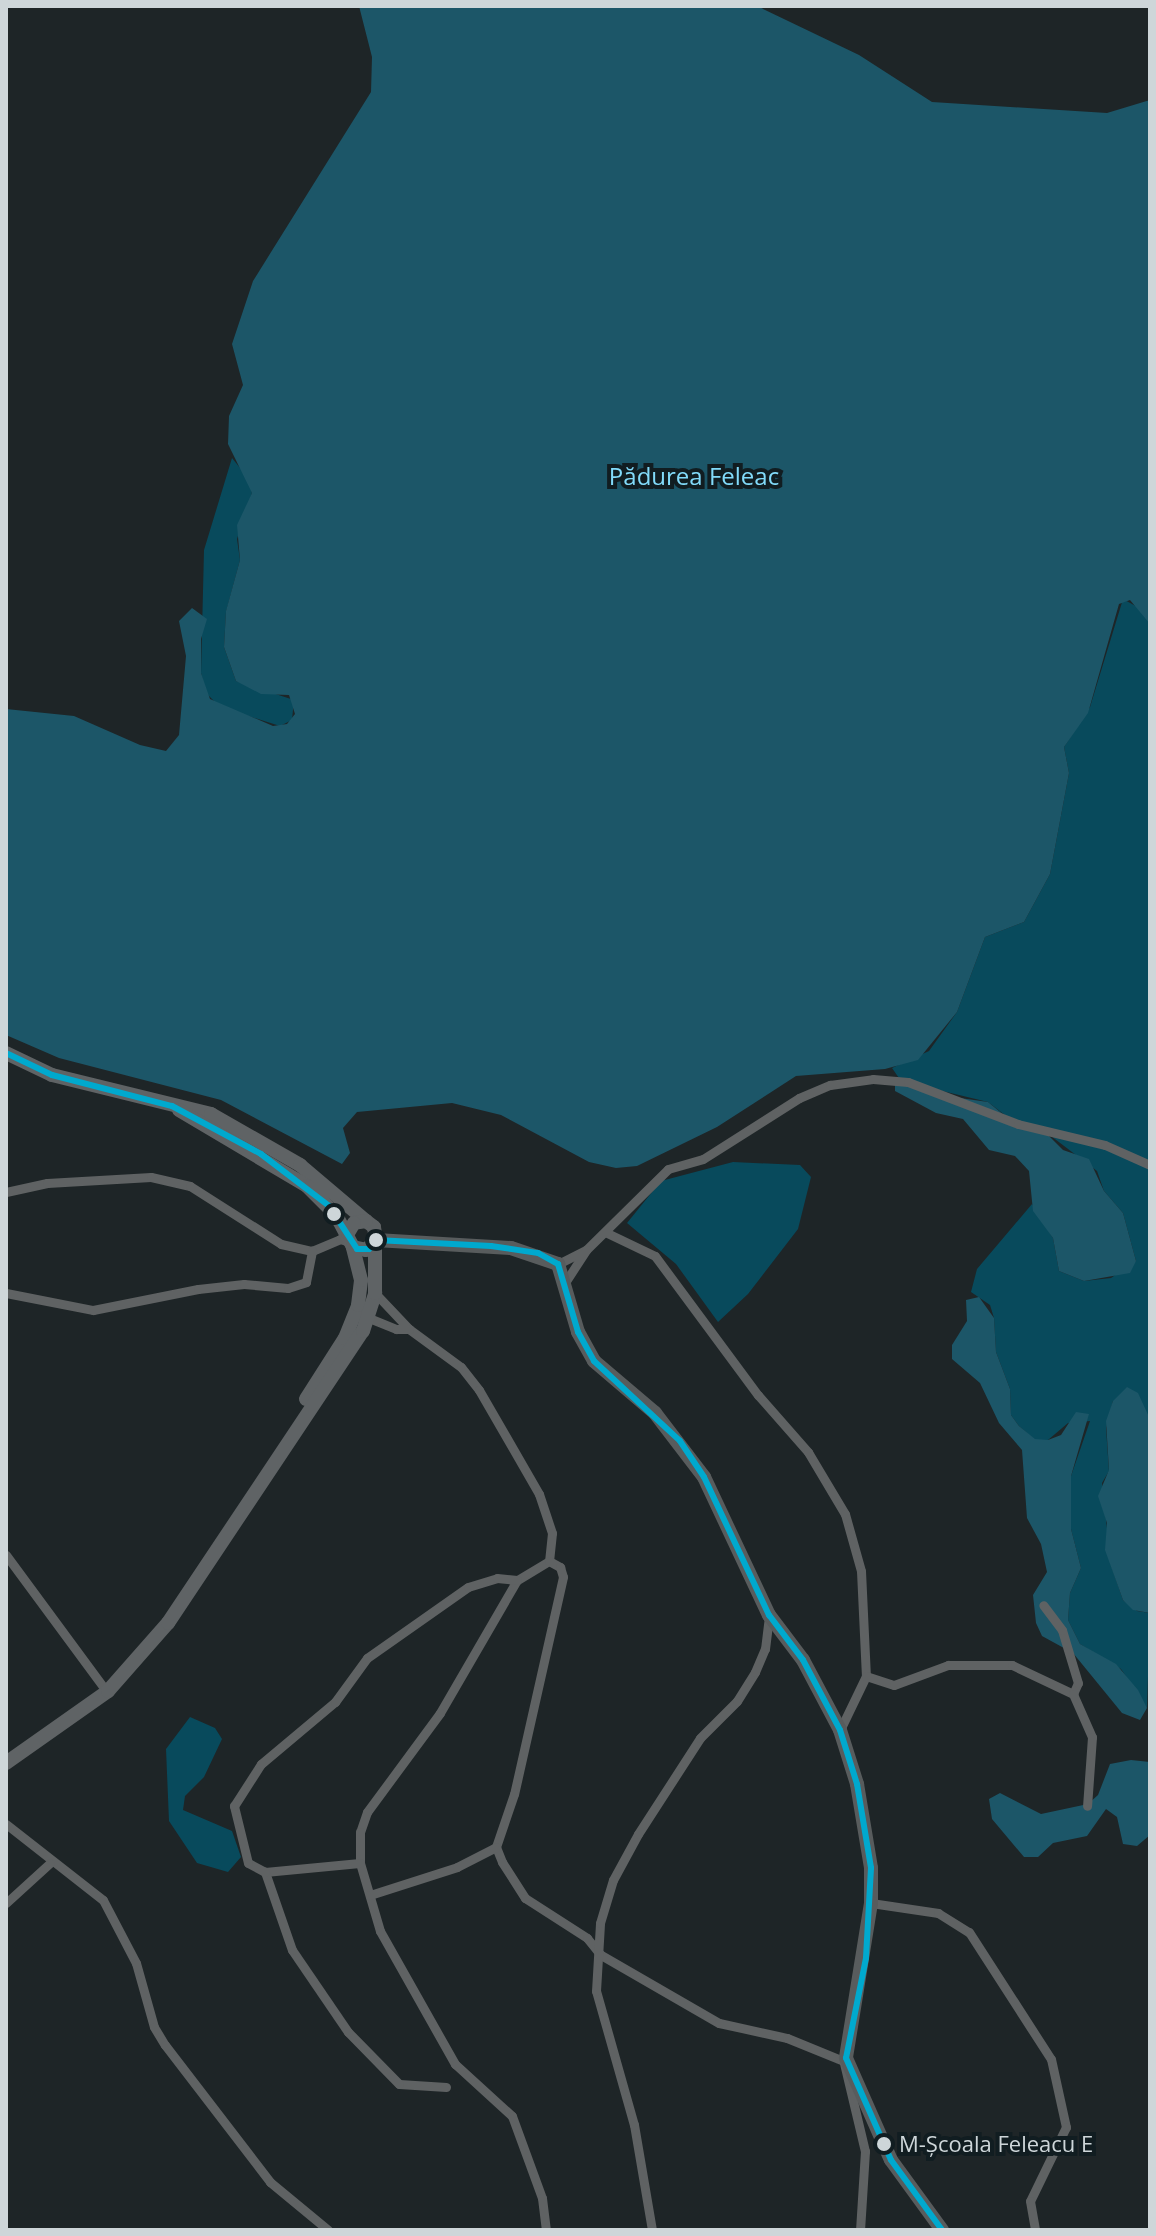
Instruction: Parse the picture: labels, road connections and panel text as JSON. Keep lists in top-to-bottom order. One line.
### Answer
{"parks":["Pădurea Feleac"],"places":["M-Școala Feleacu E"]}
